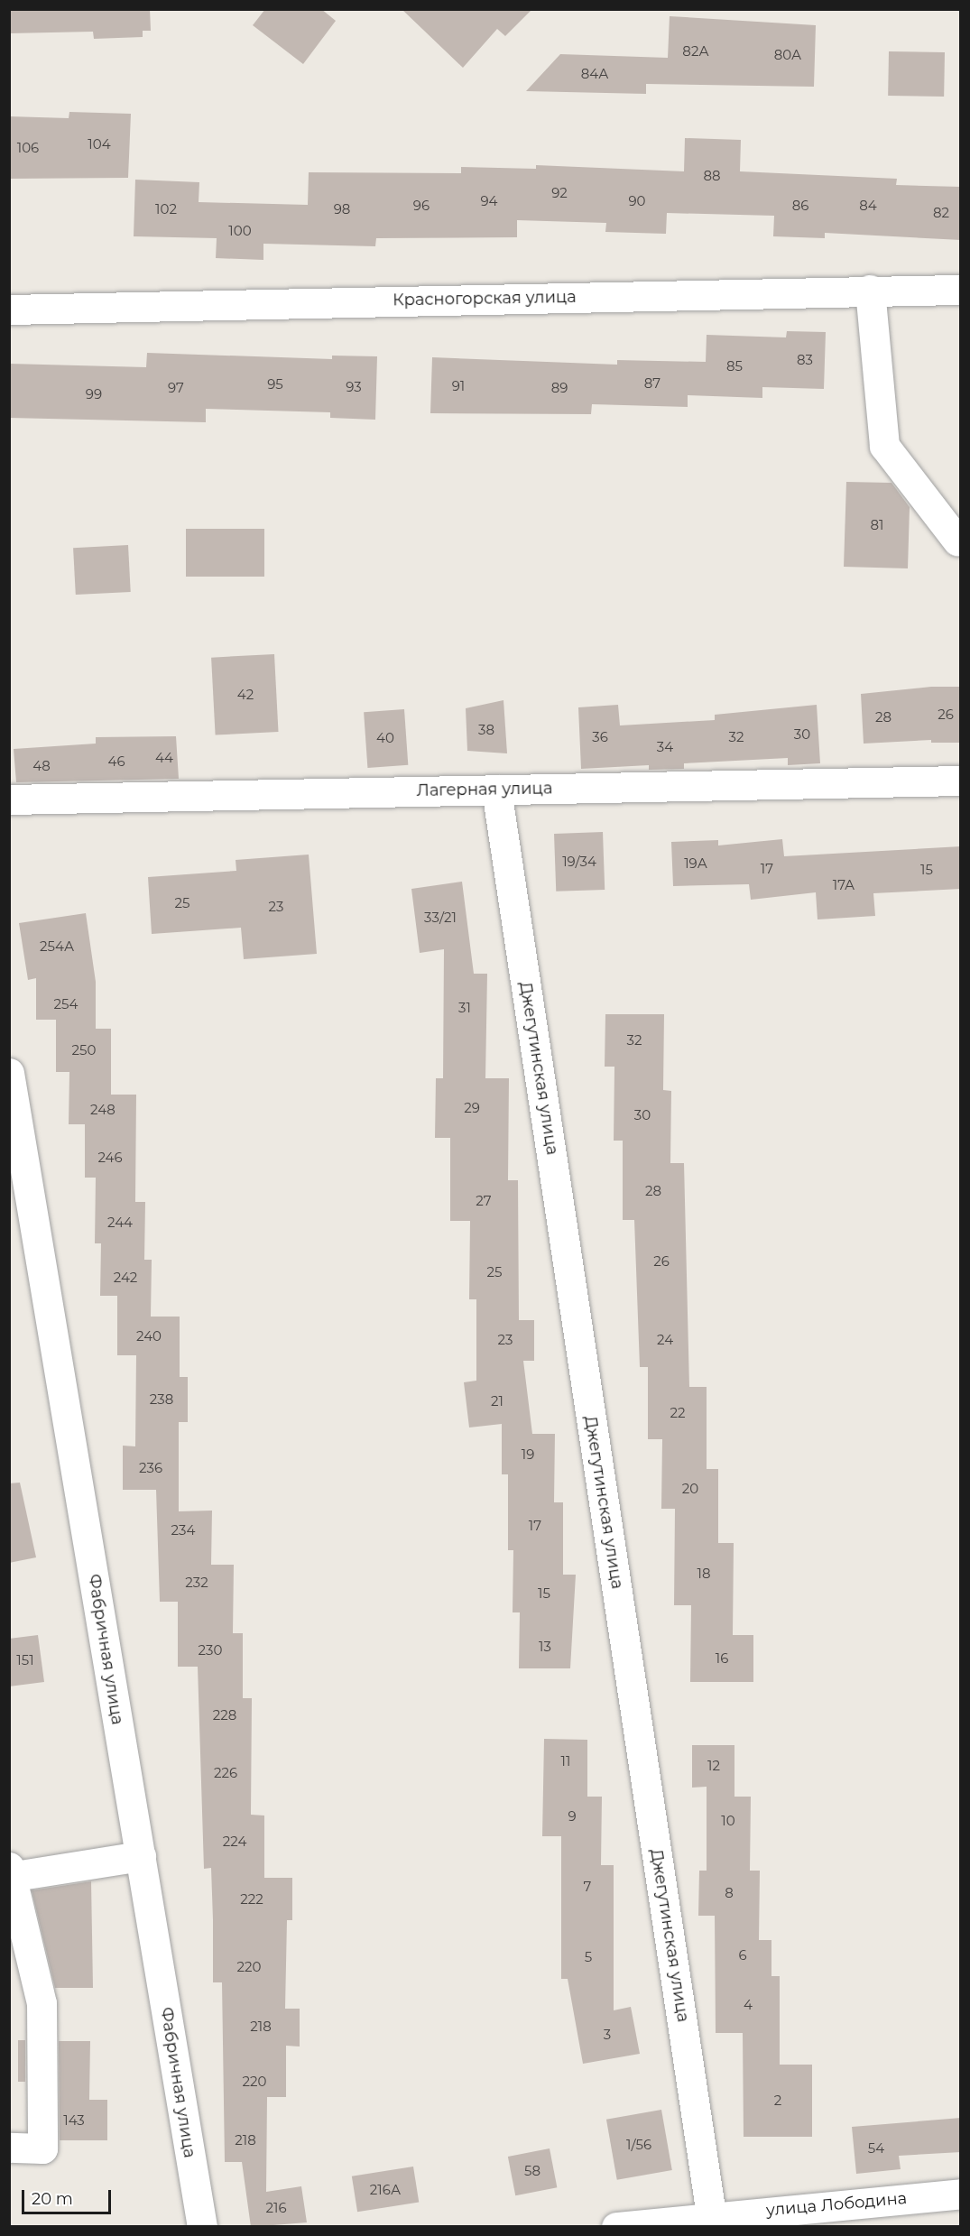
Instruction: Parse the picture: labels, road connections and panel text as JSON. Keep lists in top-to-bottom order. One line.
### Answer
{"streets":{"street":["Красногорская улица","Лагерная улица","Джегутинская улица","Фабричная улица","улица Лободина"]},"crossings":[["Лагерная улица","Джегутинская улица"],["Джегутинская улица","улица Лободина"]],"house_numbers":["82А","80А","84А","104","106","88","92","94","90","96","86","84","102","98","82","100","83","85","87","95","91","93","97","89","99","81","42","26","28","38","30","36","32","40","34","44","46","48","19/34","19А","17","15","17А","25","23","33/21","254А","254","31","32","250","29","248","30","246","28","27","244","26","25","242","240","23","24","238","21","22","19","236","20","17","234","18","232","15","13","230","16","151","228","11","12","226","9","10","224","7","8","222","6","5","220","4","218","3","220","2","143","218","1/56","54","58","216А","216"],"scale_bar":"20 m"}
